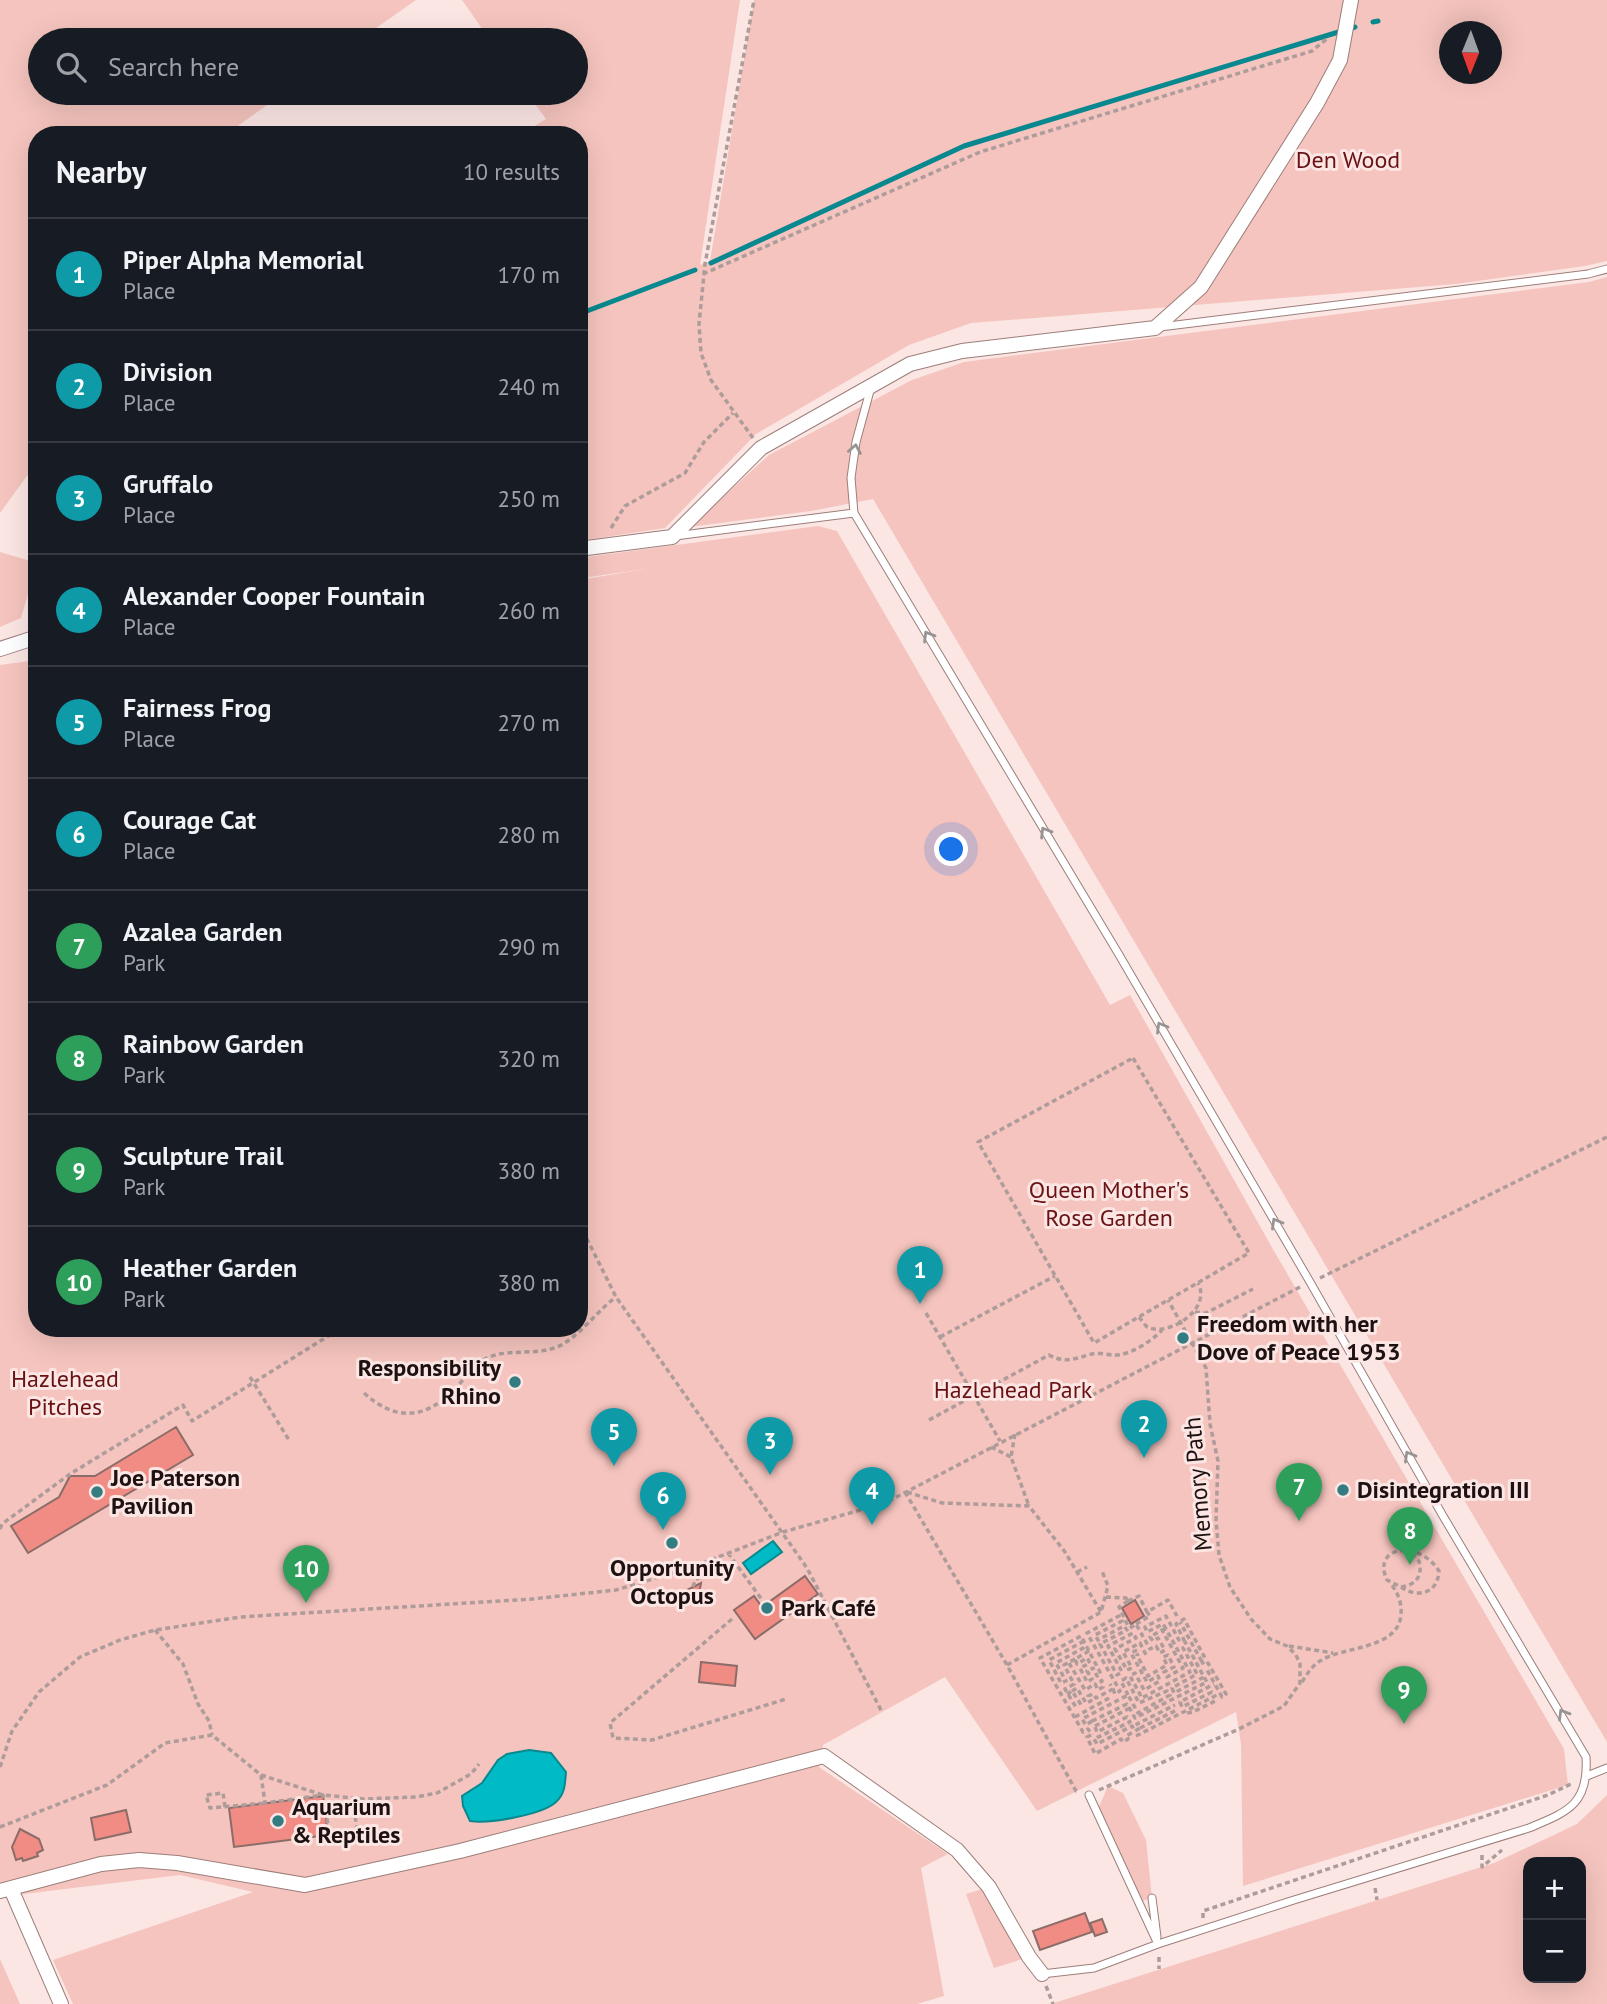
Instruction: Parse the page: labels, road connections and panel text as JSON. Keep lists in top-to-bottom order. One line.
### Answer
{"streets":{"path":["Memory Path"]},"parks":["Den Wood","Queen Mother's Rose Garden","Hazlehead Pitches","Hazlehead Park"],"places":["Freedom with her Dove of Peace 1953","Responsibility Rhino","Disintegration III","Joe Paterson Pavilion","Opportunity Octopus","Park Café","Aquarium & Reptiles"],"north":"bottom","page":{"search":"Search here","heading":["Nearby","10 results"],"list":[{"mark":"1","name":"Piper Alpha Memorial","note":"Place","value":"170 m"},{"mark":"2","name":"Division","note":"Place","value":"240 m"},{"mark":"3","name":"Gruffalo","note":"Place","value":"250 m"},{"mark":"4","name":"Alexander Cooper Fountain","note":"Place","value":"260 m"},{"mark":"5","name":"Fairness Frog","note":"Place","value":"270 m"},{"mark":"6","name":"Courage Cat","note":"Place","value":"280 m"},{"mark":"7","name":"Azalea Garden","note":"Park","value":"290 m"},{"mark":"8","name":"Rainbow Garden","note":"Park","value":"320 m"},{"mark":"9","name":"Sculpture Trail","note":"Park","value":"380 m"},{"mark":"10","name":"Heather Garden","note":"Park","value":"380 m"}],"pins":["1","2","5","3","7","4","6","8","10","9"],"map_buttons":["+","−"]}}
